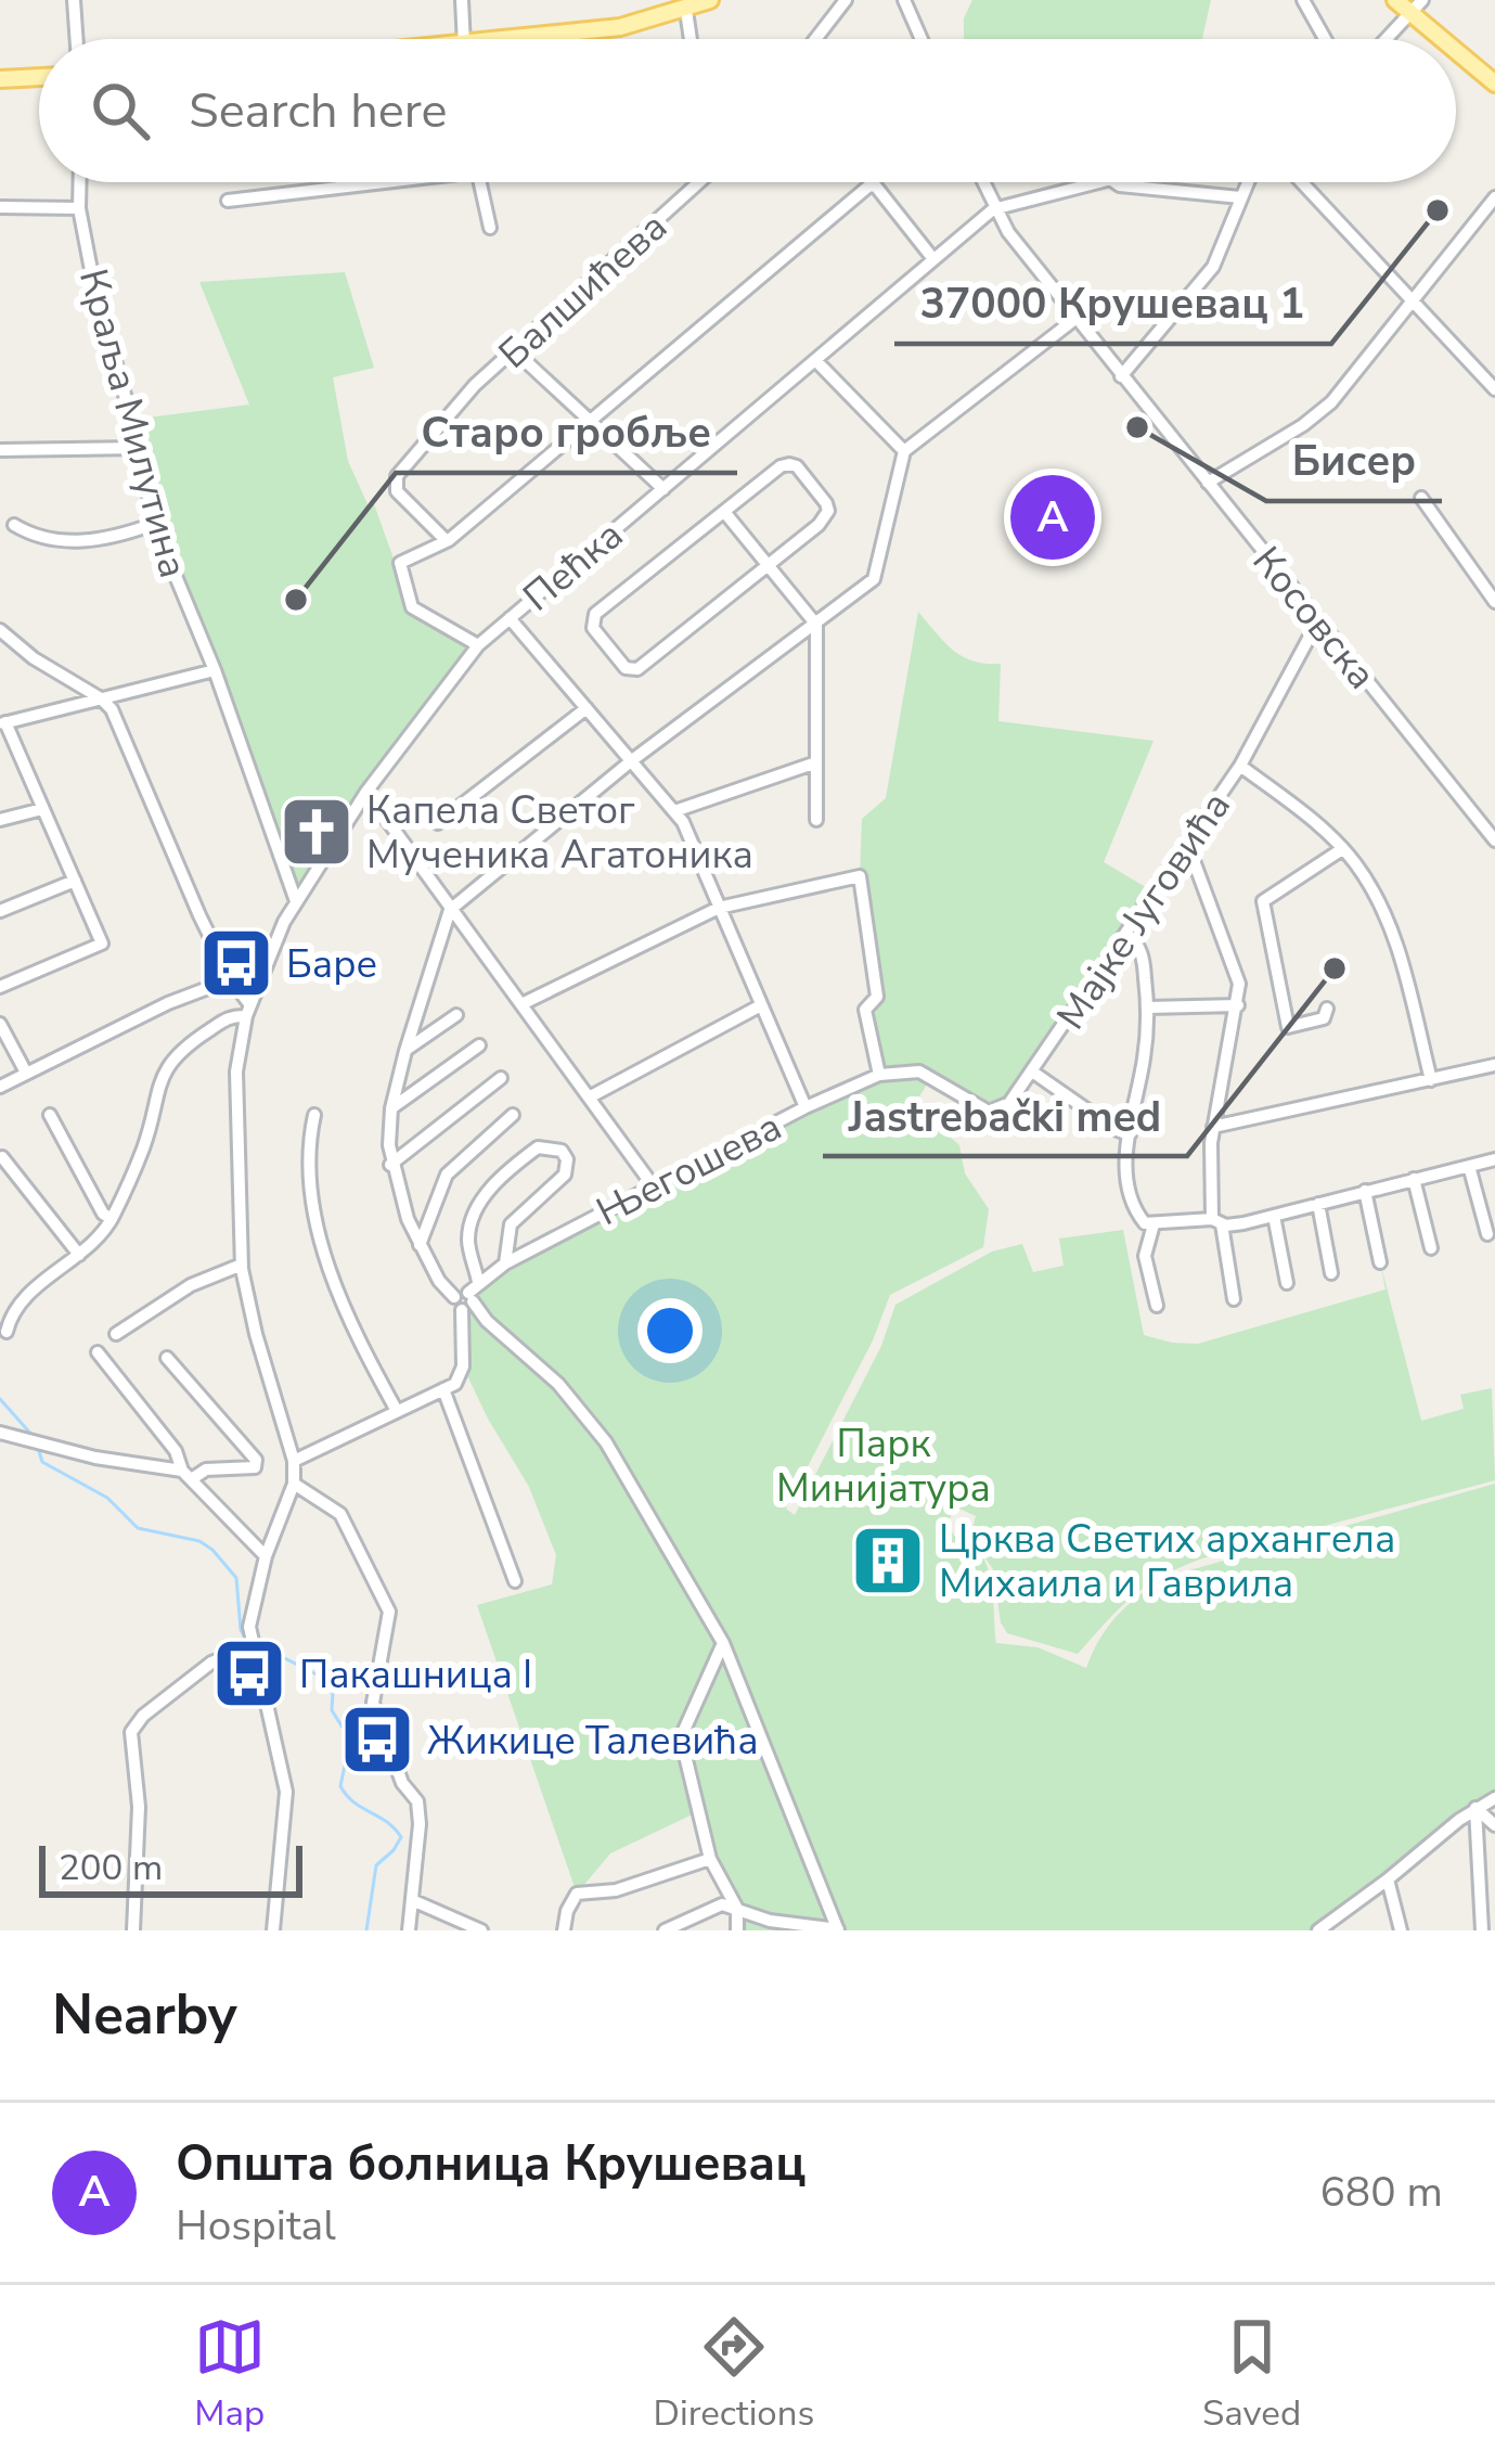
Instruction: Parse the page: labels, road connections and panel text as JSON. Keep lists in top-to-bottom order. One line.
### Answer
{"streets":{"street":["Балшићева","Краља Милутина","Пећка","Косовска","Мајке Југовића","Његошева"]},"crossings":[["Краља Милутина","Пећка"],["Пећка","Косовска"],["Косовска","Мајке Југовића"],["Мајке Југовића","Његошева"]],"parks":["Парк Минијатура"],"places":{"other":["37000 Крушевац 1","Бисер","Старо гробље","Jastrebački med"],"church":["Капела Светог Мученика Агатоника"],"bus stop":["Баре","Пакашница I","Жикице Талевића"],"building":["Црква Светих архангела Михаила и Гаврила"]},"scale_bar":"200 m","page":{"search":"Search here","pins":"A","scale":"200 m","heading":"Nearby","list":[{"mark":"A","name":"Општа болница Крушевац","note":"Hospital","value":"680 m"}],"nav":["Map","Directions","Saved"]}}
